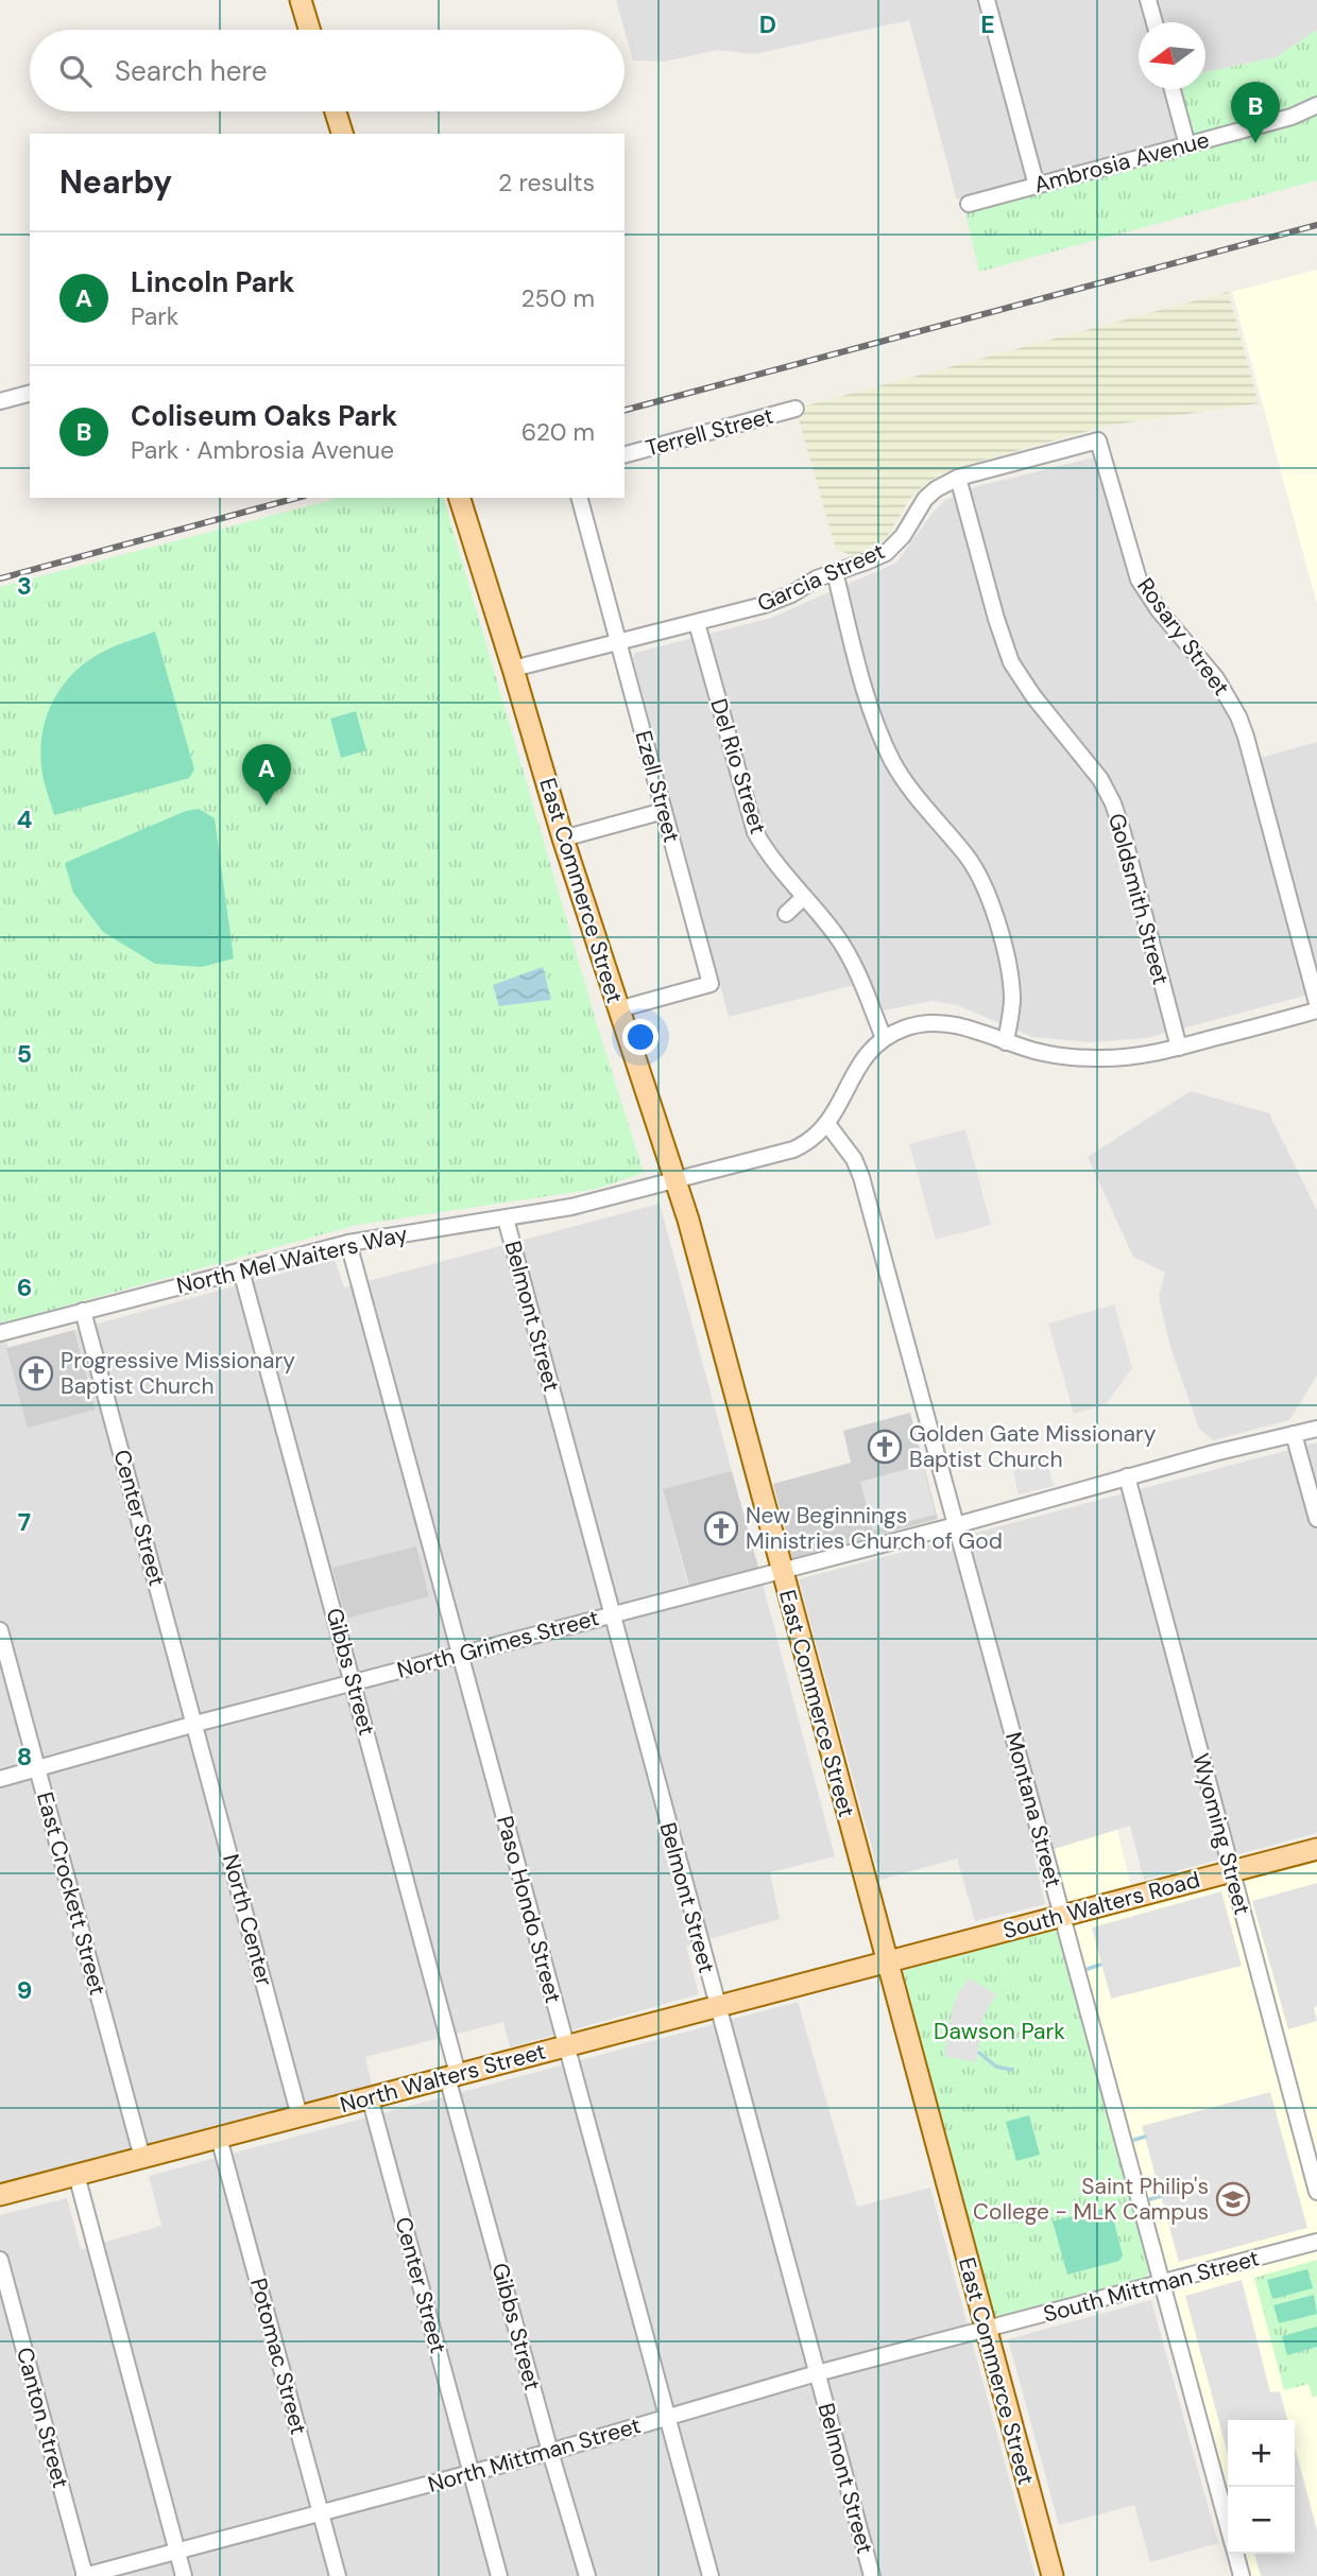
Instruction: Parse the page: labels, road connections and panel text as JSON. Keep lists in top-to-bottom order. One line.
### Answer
{"streets":{"main road":["East Commerce Street","South Walters Road","North Walters Street"],"street":["Ambrosia Avenue","Terrell Street","Garcia Street","Rosary Street","Del Rio Street","Ezell Street","Goldsmith Street","North Mel Waiters Way","Belmont Street","Center Street","North Grimes Street","Gibbs Street","Montana Street","Wyoming Street","East Crockett Street","Paso Hondo Street","North Center","South Mittman Street","Potomac Street","Canton Street","North Mittman Street"]},"crossings":[["Garcia Street","Rosary Street"],["Garcia Street","Del Rio Street"],["Garcia Street","Ezell Street"],["Garcia Street","East Commerce Street"],["Garcia Street","Goldsmith Street"],["Ezell Street","East Commerce Street"],["East Commerce Street","North Mel Waiters Way"],["East Commerce Street","North Grimes Street"],["East Commerce Street","South Walters Road"],["East Commerce Street","North Walters Street"],["East Commerce Street","South Mittman Street"],["East Commerce Street","North Mittman Street"],["North Mel Waiters Way","Belmont Street"],["North Mel Waiters Way","Center Street"],["North Mel Waiters Way","Gibbs Street"],["North Mel Waiters Way","Montana Street"],["North Mel Waiters Way","Paso Hondo Street"],["Belmont Street","North Grimes Street"],["Belmont Street","North Walters Street"],["Belmont Street","North Mittman Street"],["Center Street","North Grimes Street"],["Center Street","North Center"],["Center Street","North Walters Street"],["Center Street","North Mittman Street"],["North Grimes Street","Gibbs Street"],["North Grimes Street","Montana Street"],["North Grimes Street","Wyoming Street"],["North Grimes Street","East Crockett Street"],["North Grimes Street","Paso Hondo Street"],["North Grimes Street","North Center"],["Gibbs Street","North Walters Street"],["Gibbs Street","North Mittman Street"],["Montana Street","South Walters Road"],["Montana Street","South Mittman Street"],["Wyoming Street","South Walters Road"],["East Crockett Street","North Walters Street"],["South Walters Road","North Walters Street"],["Paso Hondo Street","North Walters Street"],["Paso Hondo Street","North Mittman Street"],["North Center","North Walters Street"],["North Walters Street","Potomac Street"],["South Mittman Street","North Mittman Street"],["Potomac Street","North Mittman Street"],["Canton Street","North Mittman Street"]],"parks":["Dawson Park"],"places":{"church":["Progressive Missionary Baptist Church","Golden Gate Missionary Baptist Church","New Beginnings Ministries Church of God"],"school or university":["Saint Philip's College - MLK Campus"]},"north":"left","page":{"search":"Search here","pins":["B","A"],"heading":["Nearby","2 results"],"list":[{"mark":"A","name":"Lincoln Park","note":"Park","value":"250 m"},{"mark":"B","name":"Coliseum Oaks Park","note":"Park · Ambrosia Avenue","value":"620 m"}],"map_buttons":["+","−"]},"grid":{"columns":["D","E"],"rows":["3","4","5","6","7","8","9"]}}
